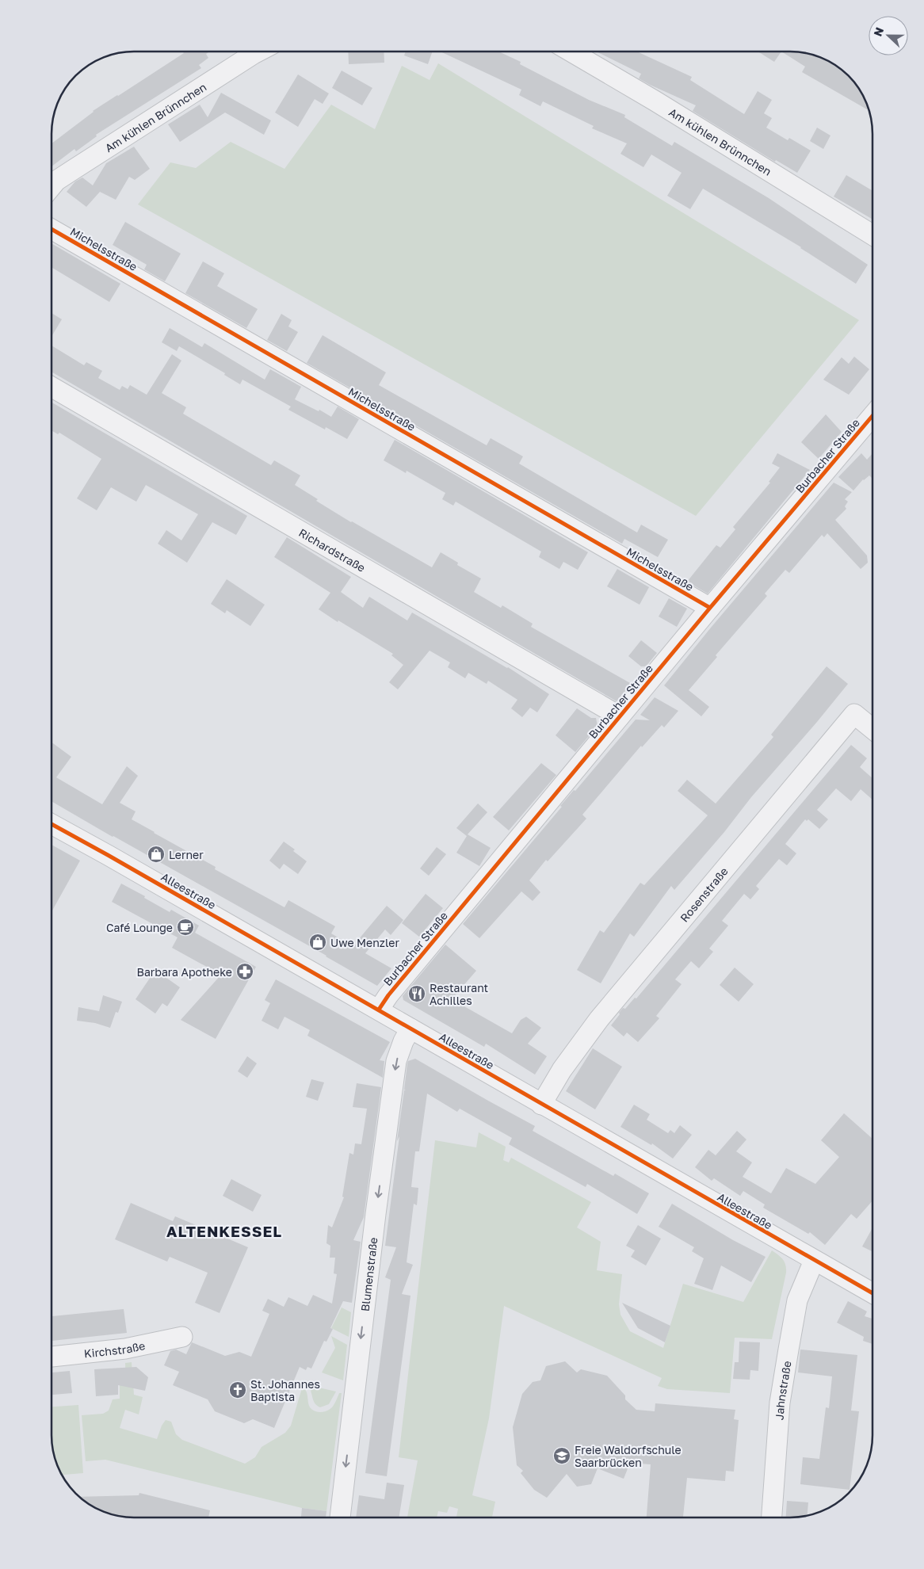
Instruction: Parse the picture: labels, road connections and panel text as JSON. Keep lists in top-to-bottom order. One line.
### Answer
{"streets":{"street":["Am kühlen Brünnchen","Michelsstraße","Burbacher Straße","Richardstraße","Alleestraße","Rosenstraße","Blumenstraße","Kirchstraße","Jahnstraße"]},"crossings":[["Michelsstraße","Burbacher Straße"],["Burbacher Straße","Richardstraße"],["Burbacher Straße","Alleestraße"],["Alleestraße","Rosenstraße"],["Alleestraße","Blumenstraße"],["Alleestraße","Jahnstraße"]],"one_way":["Blumenstraße"],"districts":["ALTENKESSEL"],"places":{"shop":["Lerner","Uwe Menzler"],"cafe":["Café Lounge"],"pharmacy":["Barbara Apotheke"],"restaurant":["Restaurant Achilles"],"church":["St. Johannes Baptista"],"school or university":["Freie Waldorfschule Saarbrücken"]},"north":"left"}
